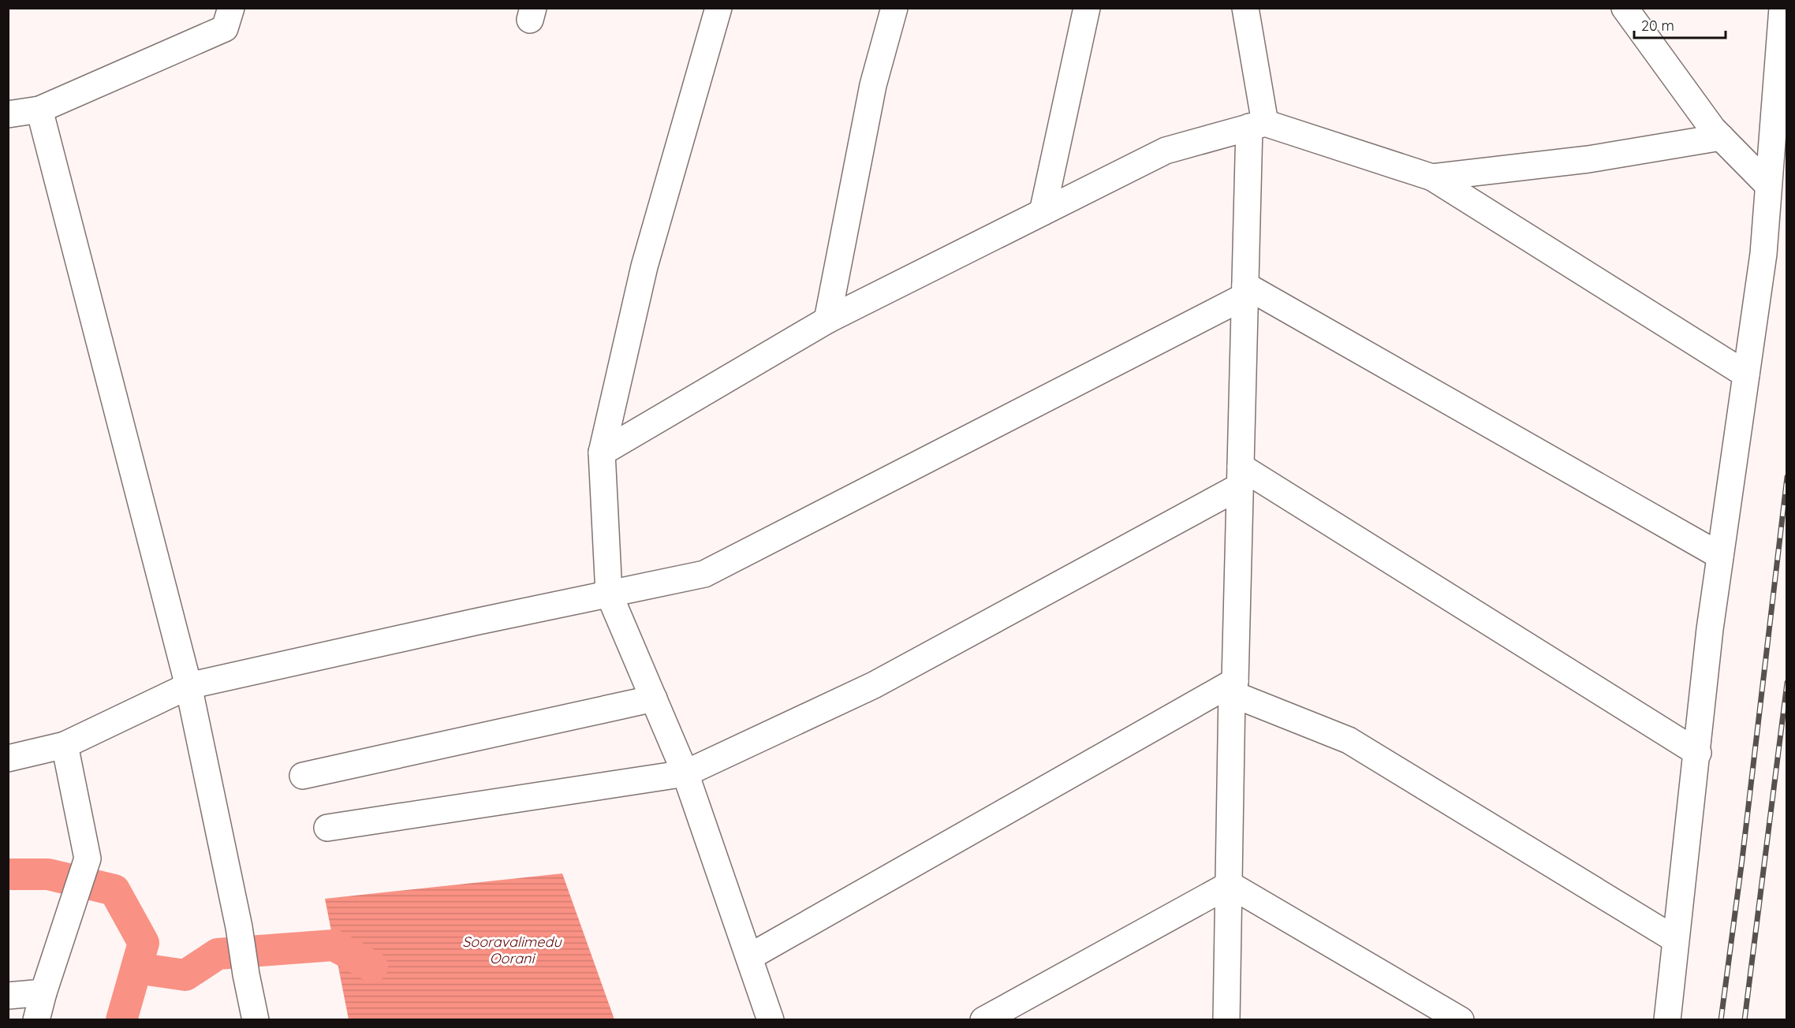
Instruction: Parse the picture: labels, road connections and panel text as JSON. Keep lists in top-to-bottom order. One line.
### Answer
{"water":["Sooravalimedu Oorani"],"scale_bar":"20 m"}
